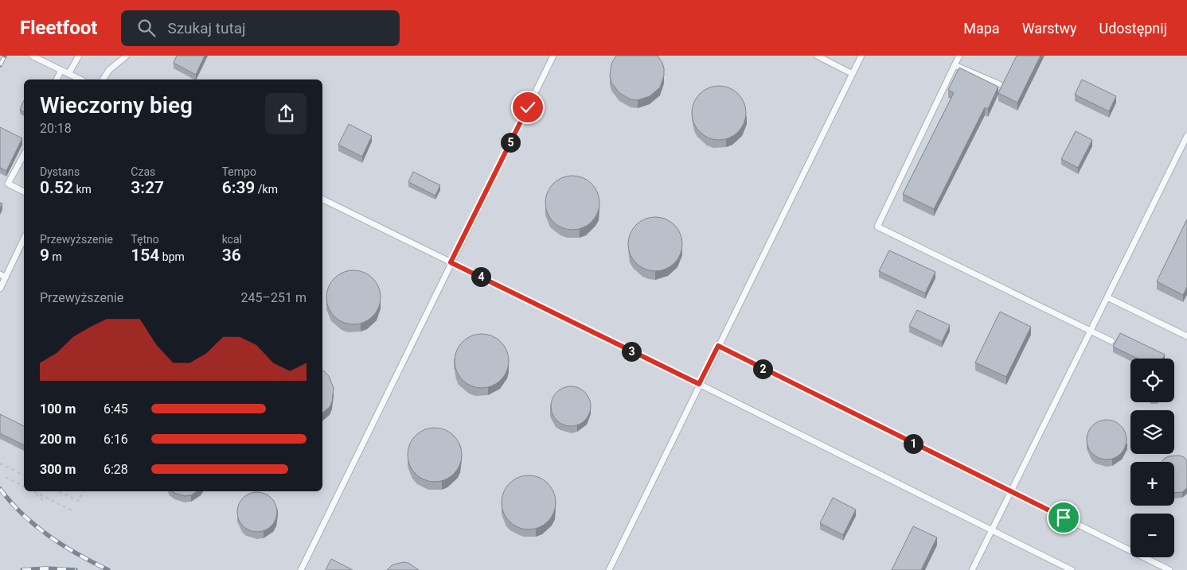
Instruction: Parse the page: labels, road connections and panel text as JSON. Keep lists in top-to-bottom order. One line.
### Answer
{"page":{"header":"Fleetfoot","search":"Szukaj tutaj","nav":["Mapa","Warstwy","Udostępnij"],"heading":["Wieczorny bieg","20:18"],"pins":["5","4","3","2","1"],"stats":[["Dystans","0.52 km"],["Czas","3:27"],["Tempo","6:39 /km"],["Przewyższenie","9 m"],["Tętno","154 bpm"],["kcal","36"]],"chart":["Przewyższenie","245–251 m"],"map_buttons":["+","−"],"list":[{"name":"100 m","note":"6:45"},{"name":"200 m","note":"6:16"},{"name":"300 m","note":"6:28"}]}}
